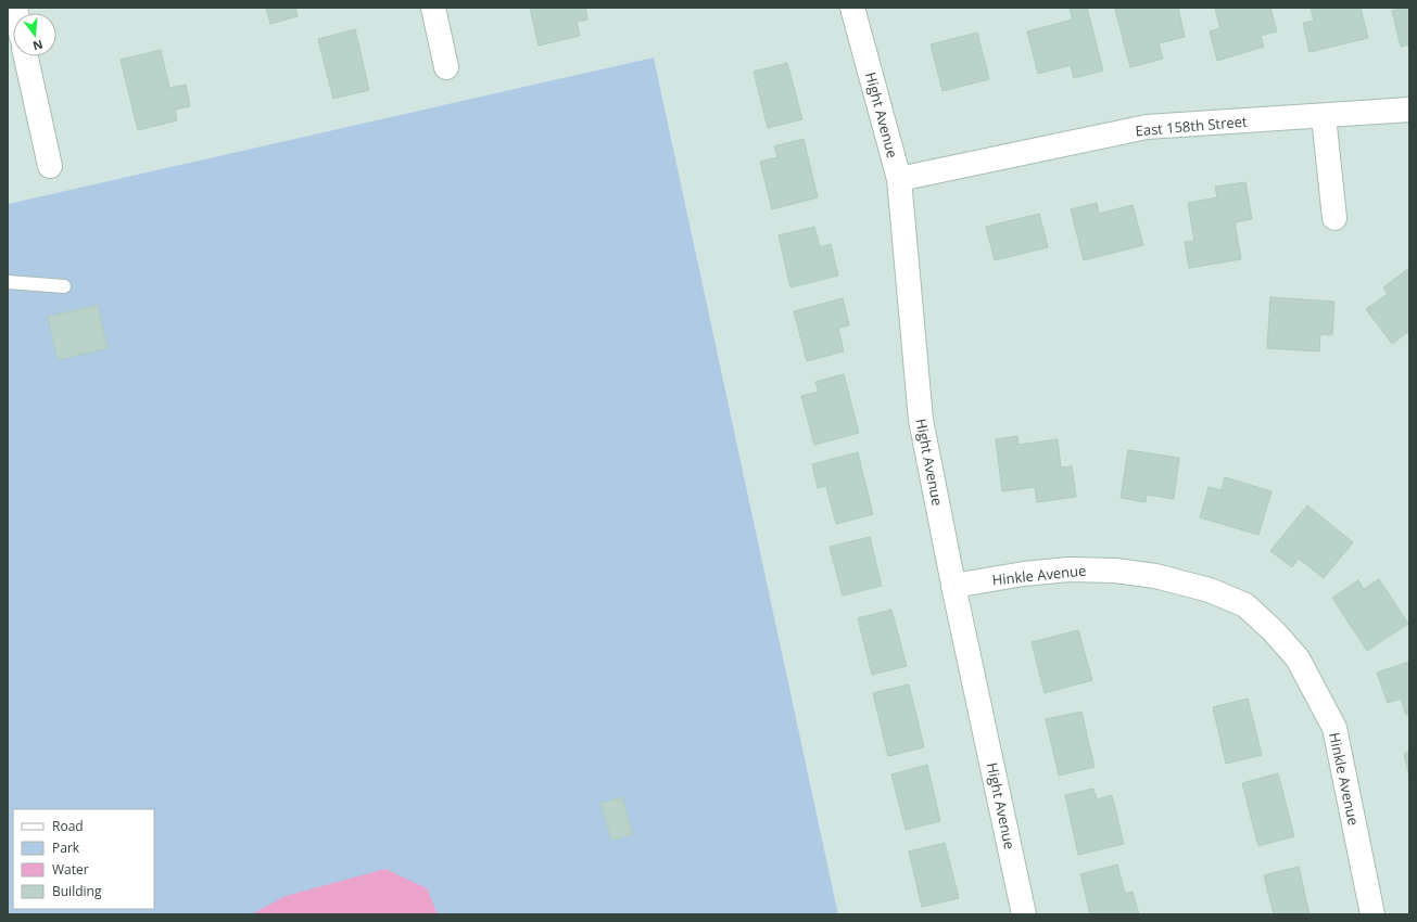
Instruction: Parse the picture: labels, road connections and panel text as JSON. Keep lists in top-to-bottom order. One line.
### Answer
{"streets":{"street":["Hight Avenue","East 158th Street","Hinkle Avenue"]},"crossings":[["Hight Avenue","East 158th Street"],["Hight Avenue","Hinkle Avenue"]],"legend":["Road","Park","Water","Building"],"north":"bottom"}
